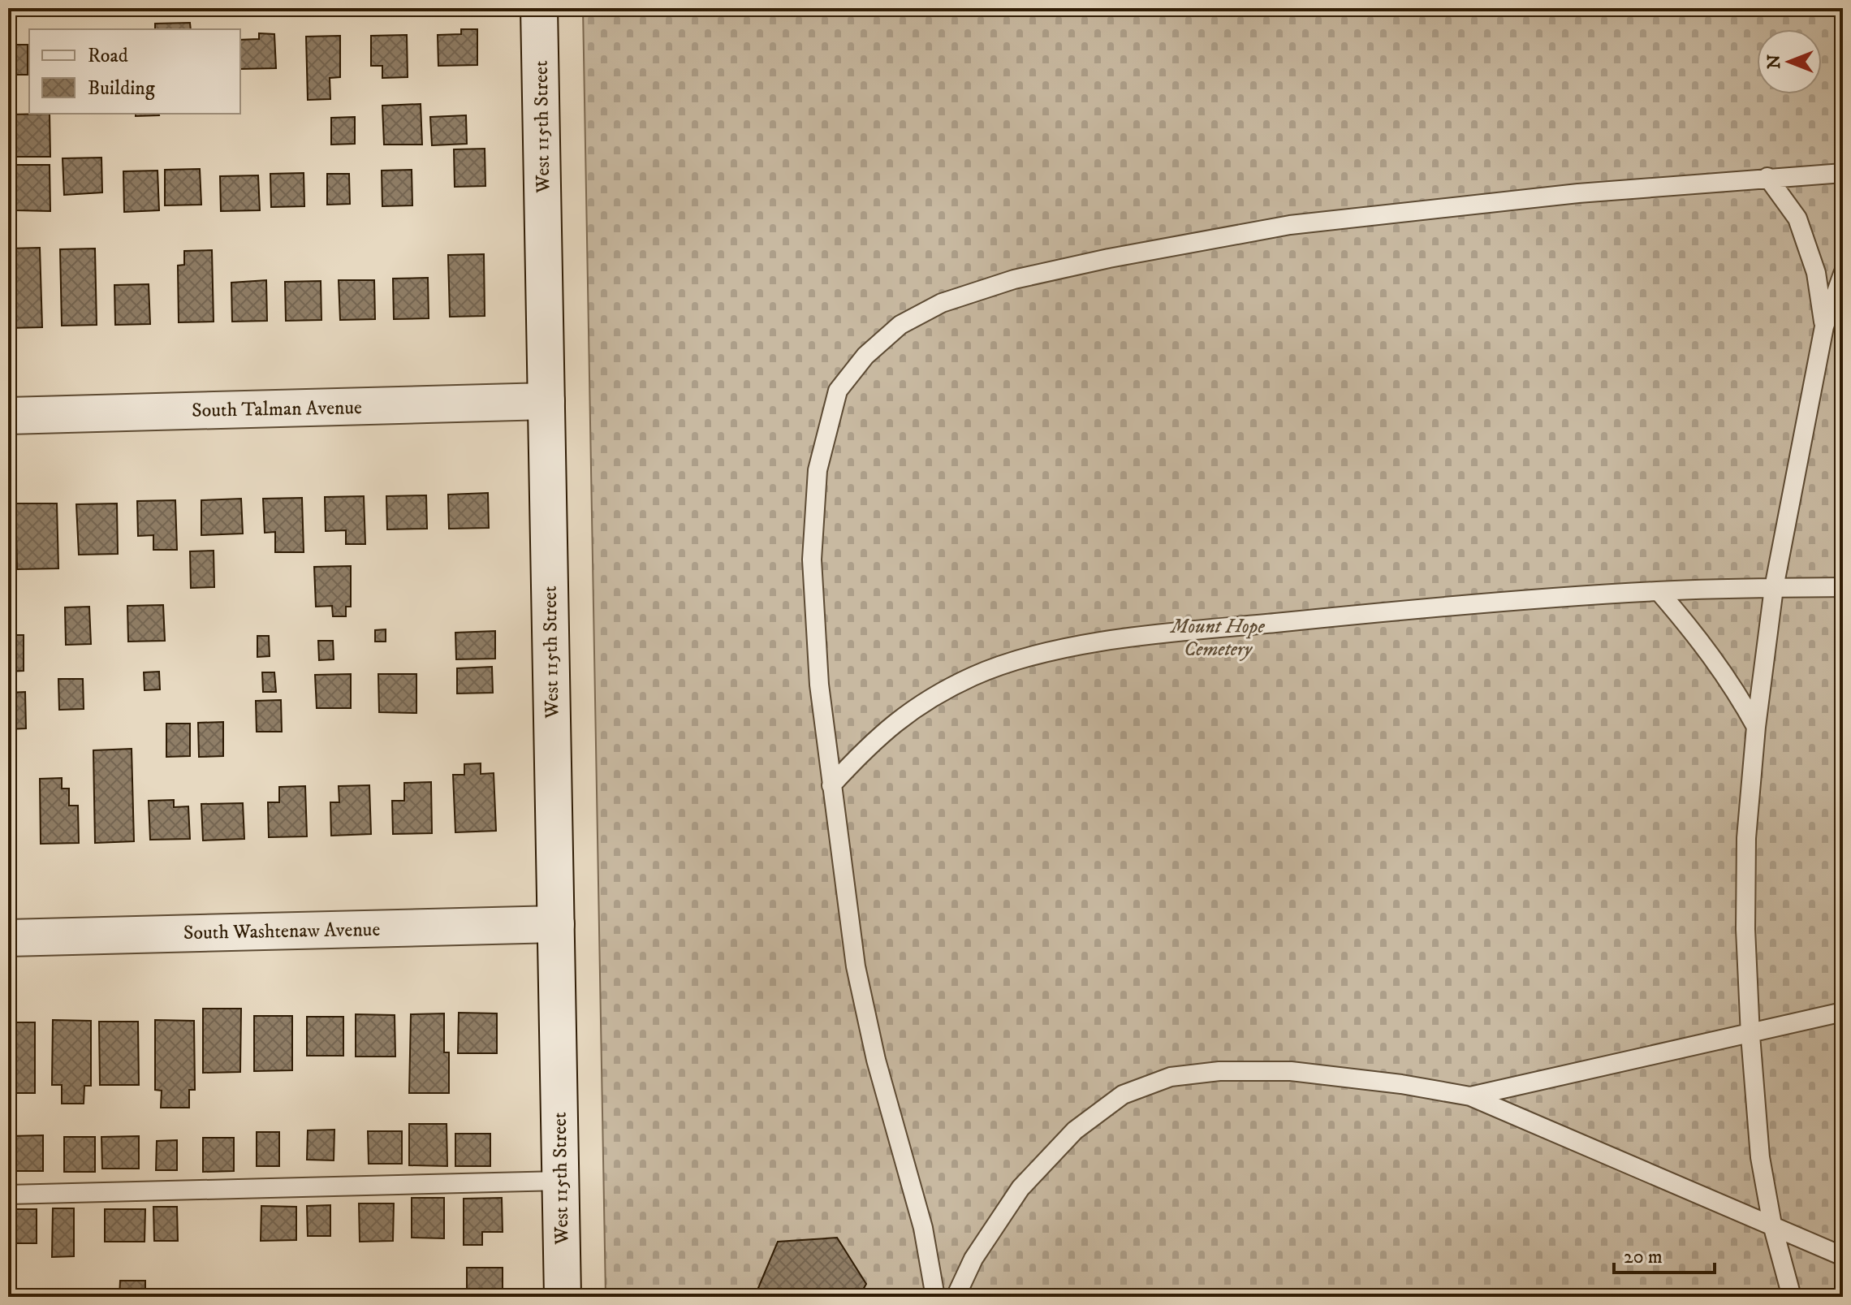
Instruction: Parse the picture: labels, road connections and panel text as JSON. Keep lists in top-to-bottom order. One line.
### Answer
{"streets":{"street":["West 115th Street","South Talman Avenue","South Washtenaw Avenue"]},"crossings":[["West 115th Street","South Talman Avenue"],["West 115th Street","South Washtenaw Avenue"]],"parks":["Mount Hope Cemetery"],"legend":["Road","Building"],"scale_bar":"20 m","north":"left"}
